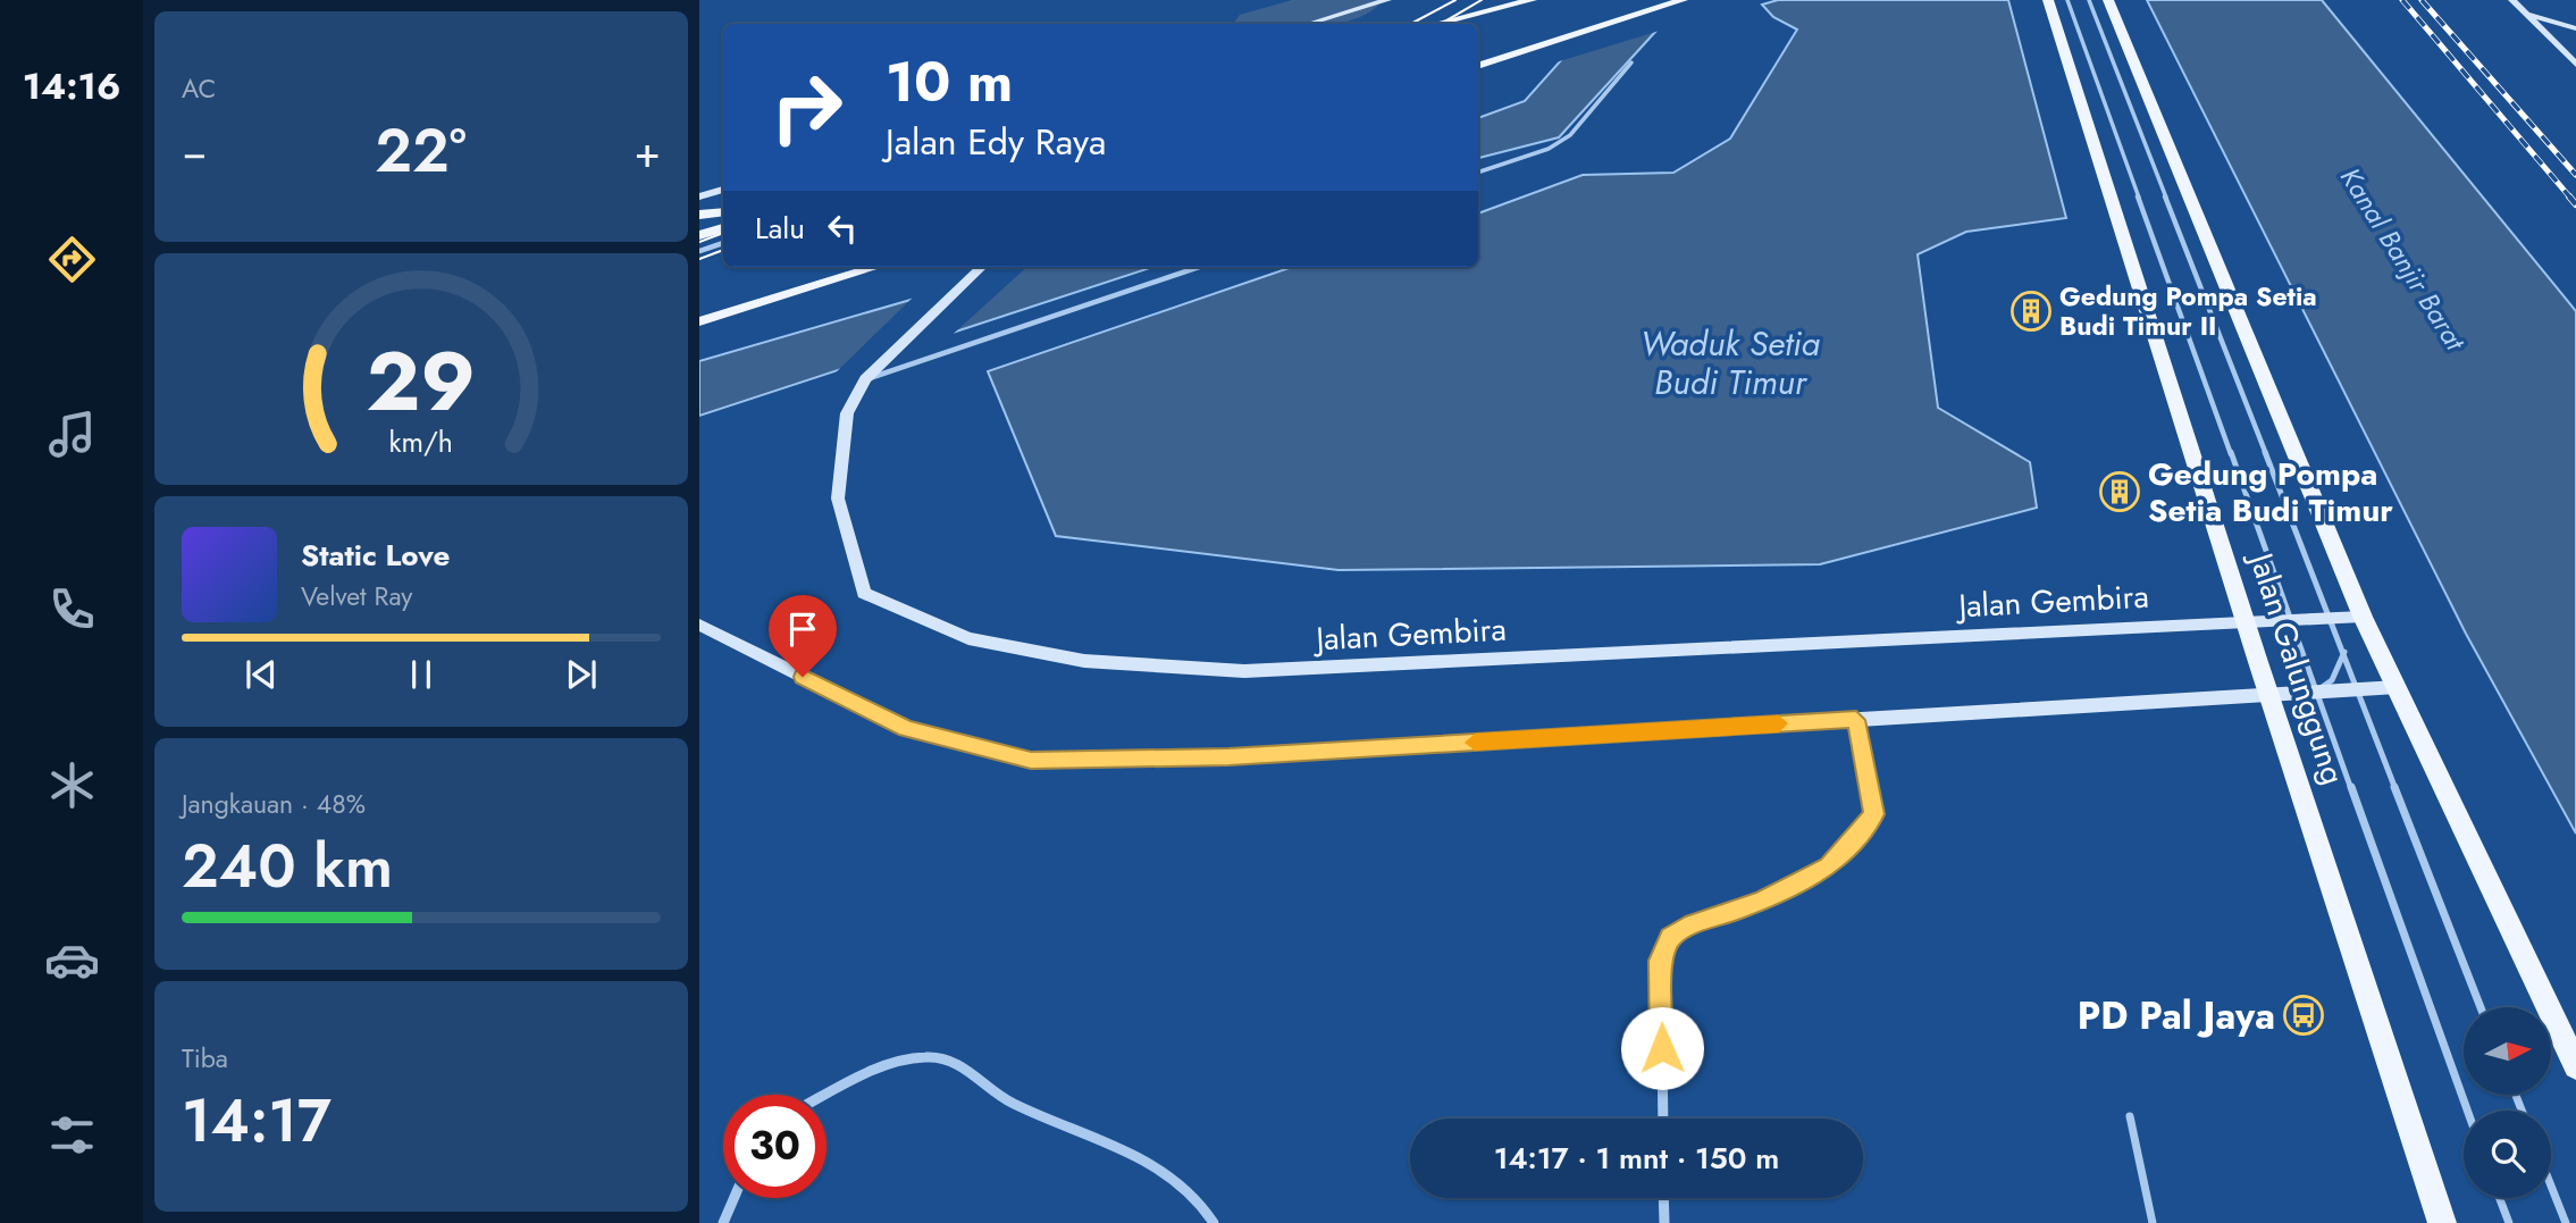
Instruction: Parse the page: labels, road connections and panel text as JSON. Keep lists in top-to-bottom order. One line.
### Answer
{"streets":{"main road":["Jalan Gembira","Jalan Galunggung"]},"crossings":[["Jalan Gembira","Jalan Galunggung"]],"water":["Kanal Banjir Barat","Waduk Setia Budi Timur"],"places":{"building":["Gedung Pompa Setia Budi Timur II","Gedung Pompa Setia Budi Timur"],"bus stop":["PD Pal Jaya"]},"north":"right","page":{"tabs":"14:16","tile":["AC",["Jangkauan · 48%","240 km"],["Tiba","14:17"]],"turn":["10 m","Jalan Edy Raya"],"heat":["−","22°","+"],"then":"Lalu","song":["Static Love","Velvet Ray"],"limit":"30","trip":"14:17 · 1 mnt · 150 m","gauge":["29","km/h"]}}
